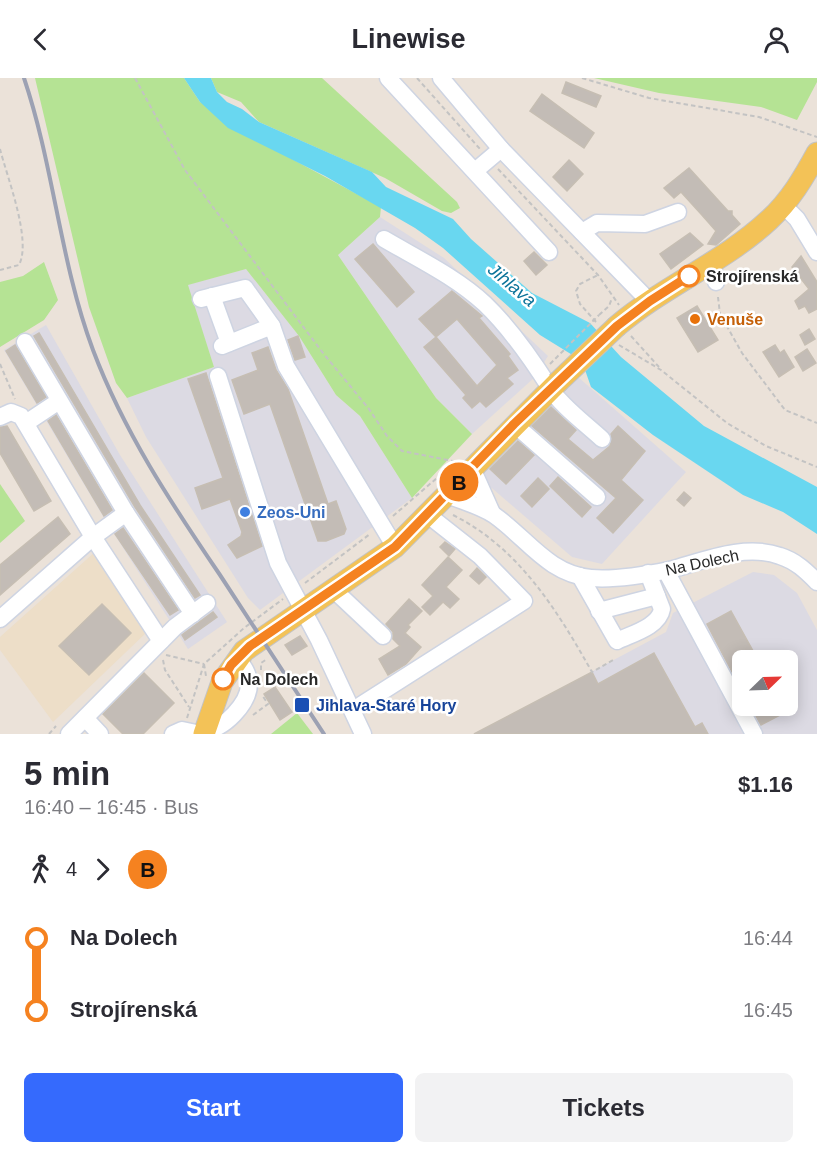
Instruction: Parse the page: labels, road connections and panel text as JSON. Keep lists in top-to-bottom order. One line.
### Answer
{"streets":{"street":["Na Dolech"]},"water":["Jihlava"],"places":{"other":["Strojírenská","Venuše","Zeos-Uni","Na Dolech"],"transit":["Jihlava-Staré Hory"]},"lines":["bus line B"],"north":"top right","page":{"header":"Linewise","on_map":"B","heading":["5 min","16:40 – 16:45 · Bus","$1.16"],"legs":["4","B"],"list":[{"name":"Na Dolech","value":"16:44"},{"name":"Strojírenská","value":"16:45"}],"buttons":["Start","Tickets"]}}
